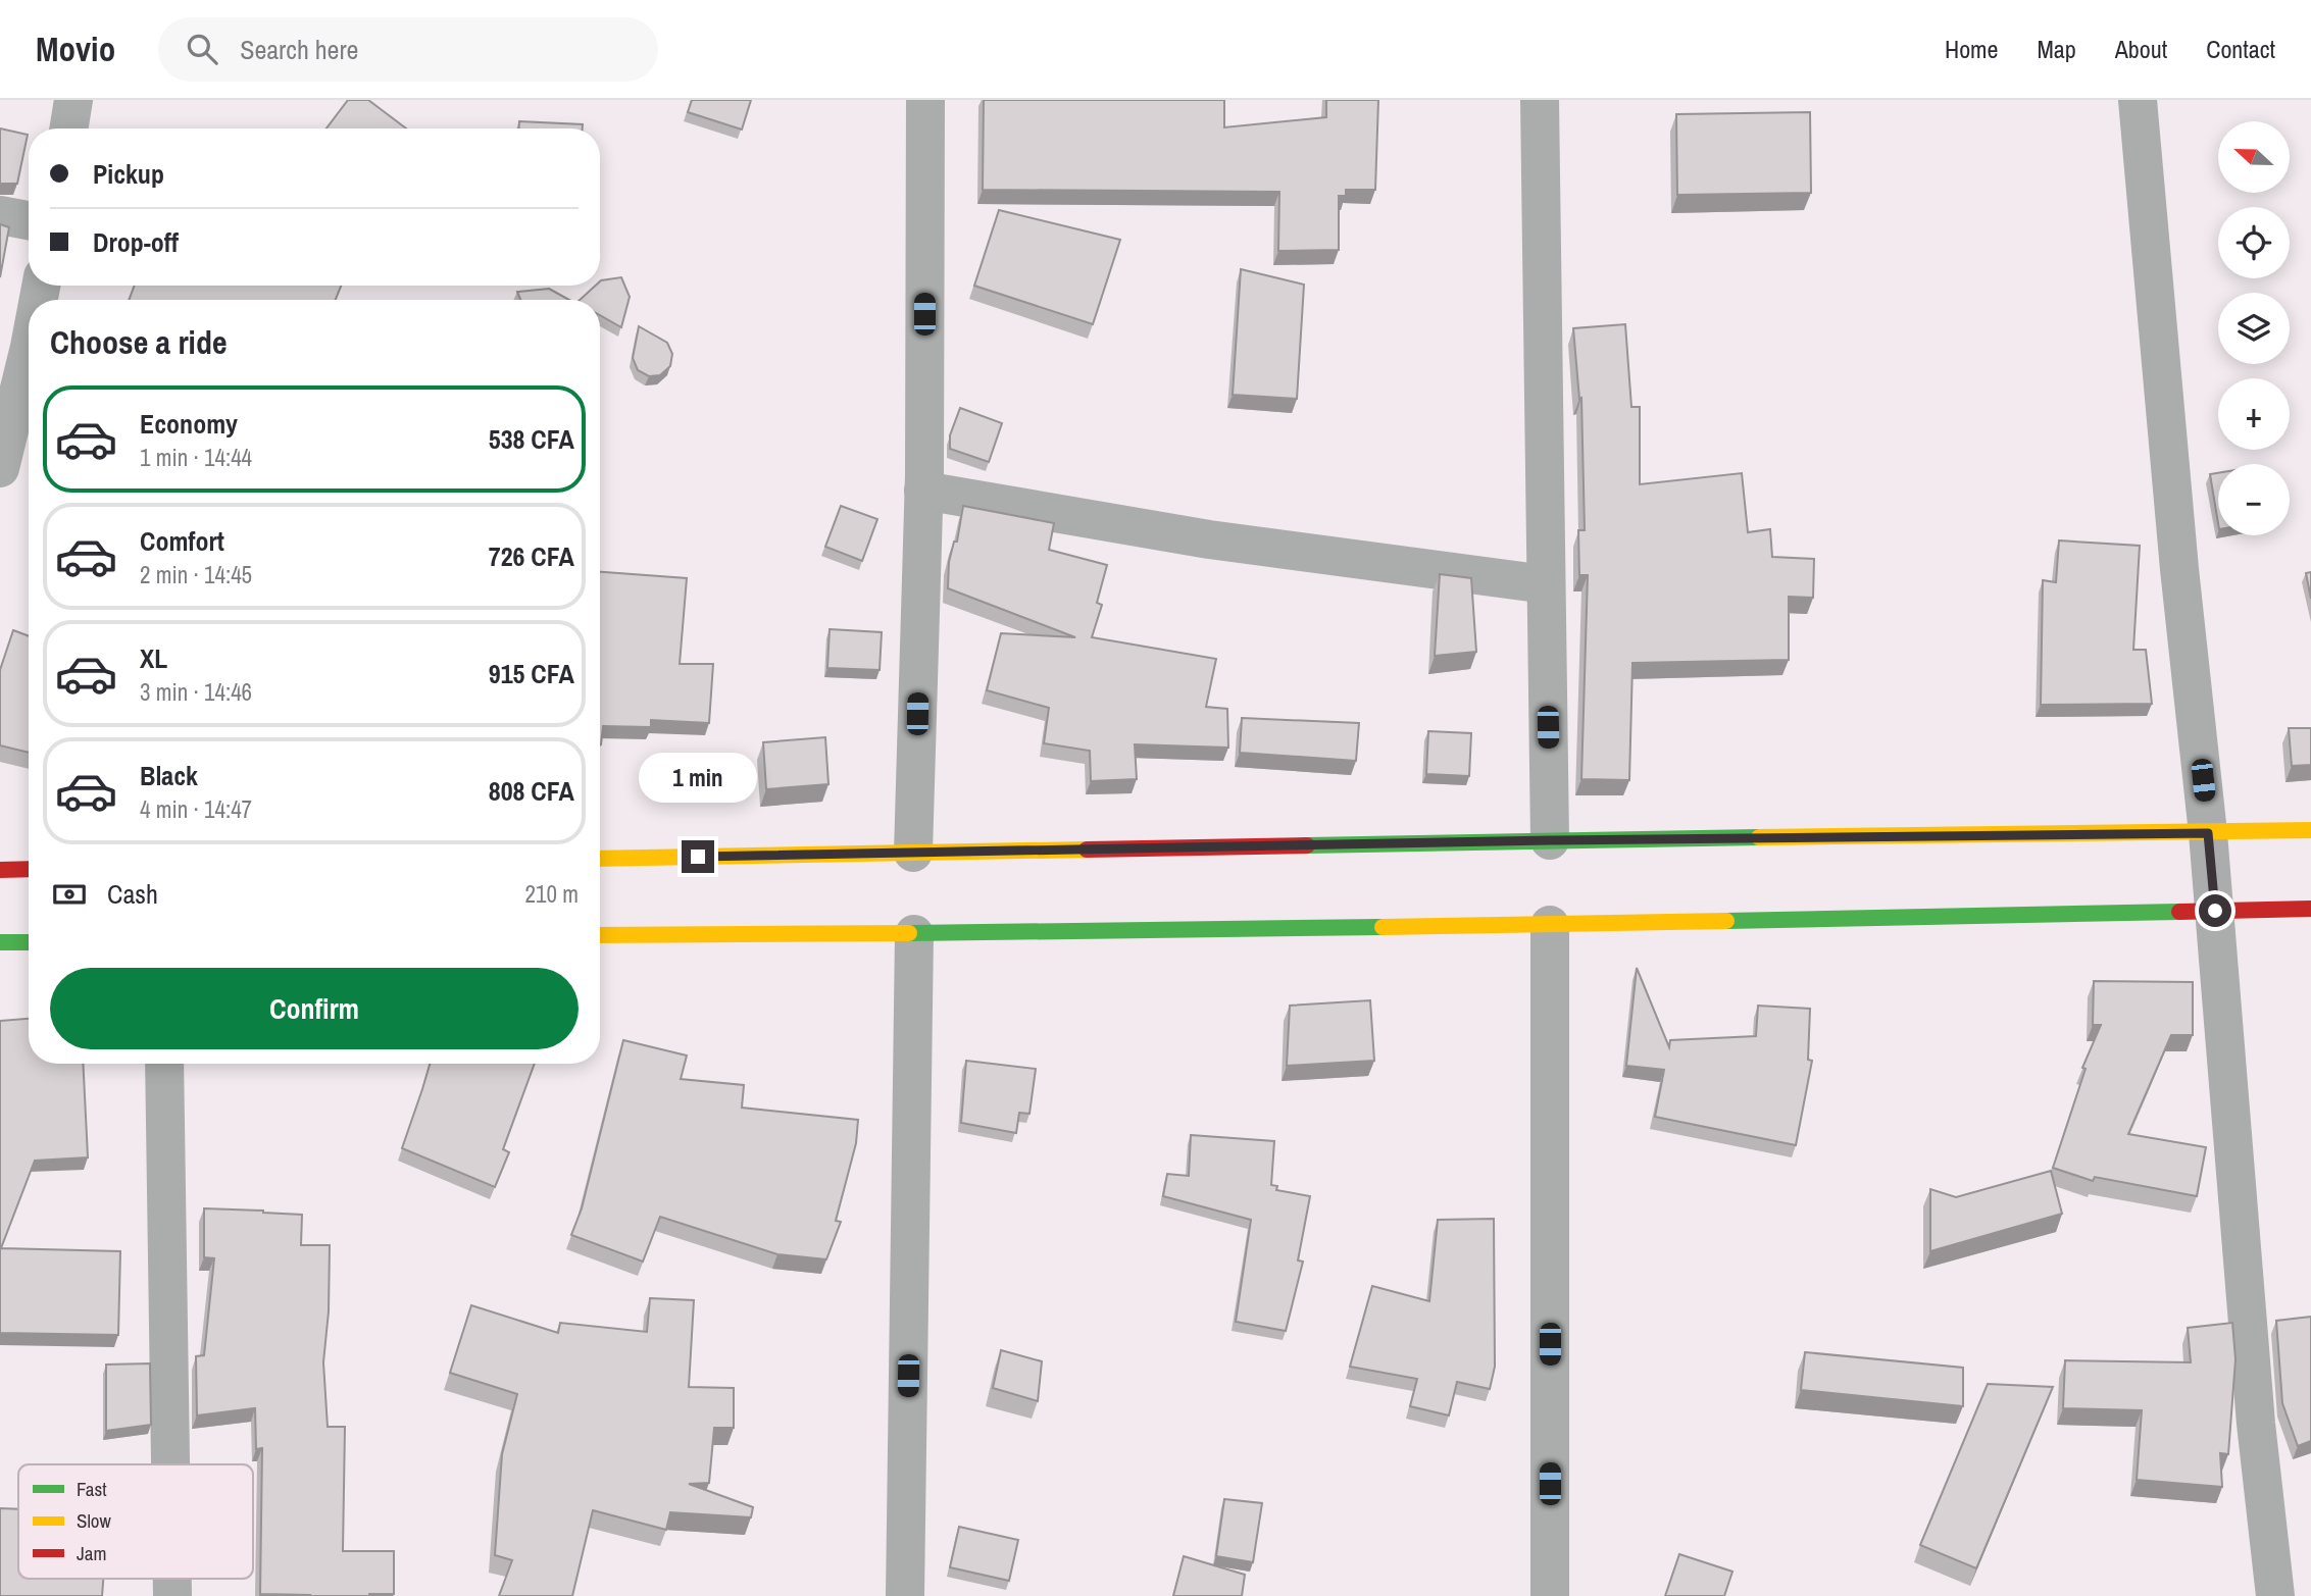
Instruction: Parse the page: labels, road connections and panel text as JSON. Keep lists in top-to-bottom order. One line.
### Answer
{"legend":["Fast","Slow","Jam"],"north":"left","page":{"header":"Movio","search":"Search here","nav":["Home","Map","About","Contact"],"map_buttons":["+","−"],"banner":["Pickup","Drop-off"],"heading":"Choose a ride","list":[{"name":"Economy","note":"1 min · 14:44","value":"538 CFA"},{"name":"Comfort","note":"2 min · 14:45","value":"726 CFA"},{"name":"XL","note":"3 min · 14:46","value":"915 CFA"},{"name":"Black","note":"4 min · 14:47","value":"808 CFA"}],"bubble":"1 min","pay":["Cash","210 m"],"buttons":"Confirm"}}
